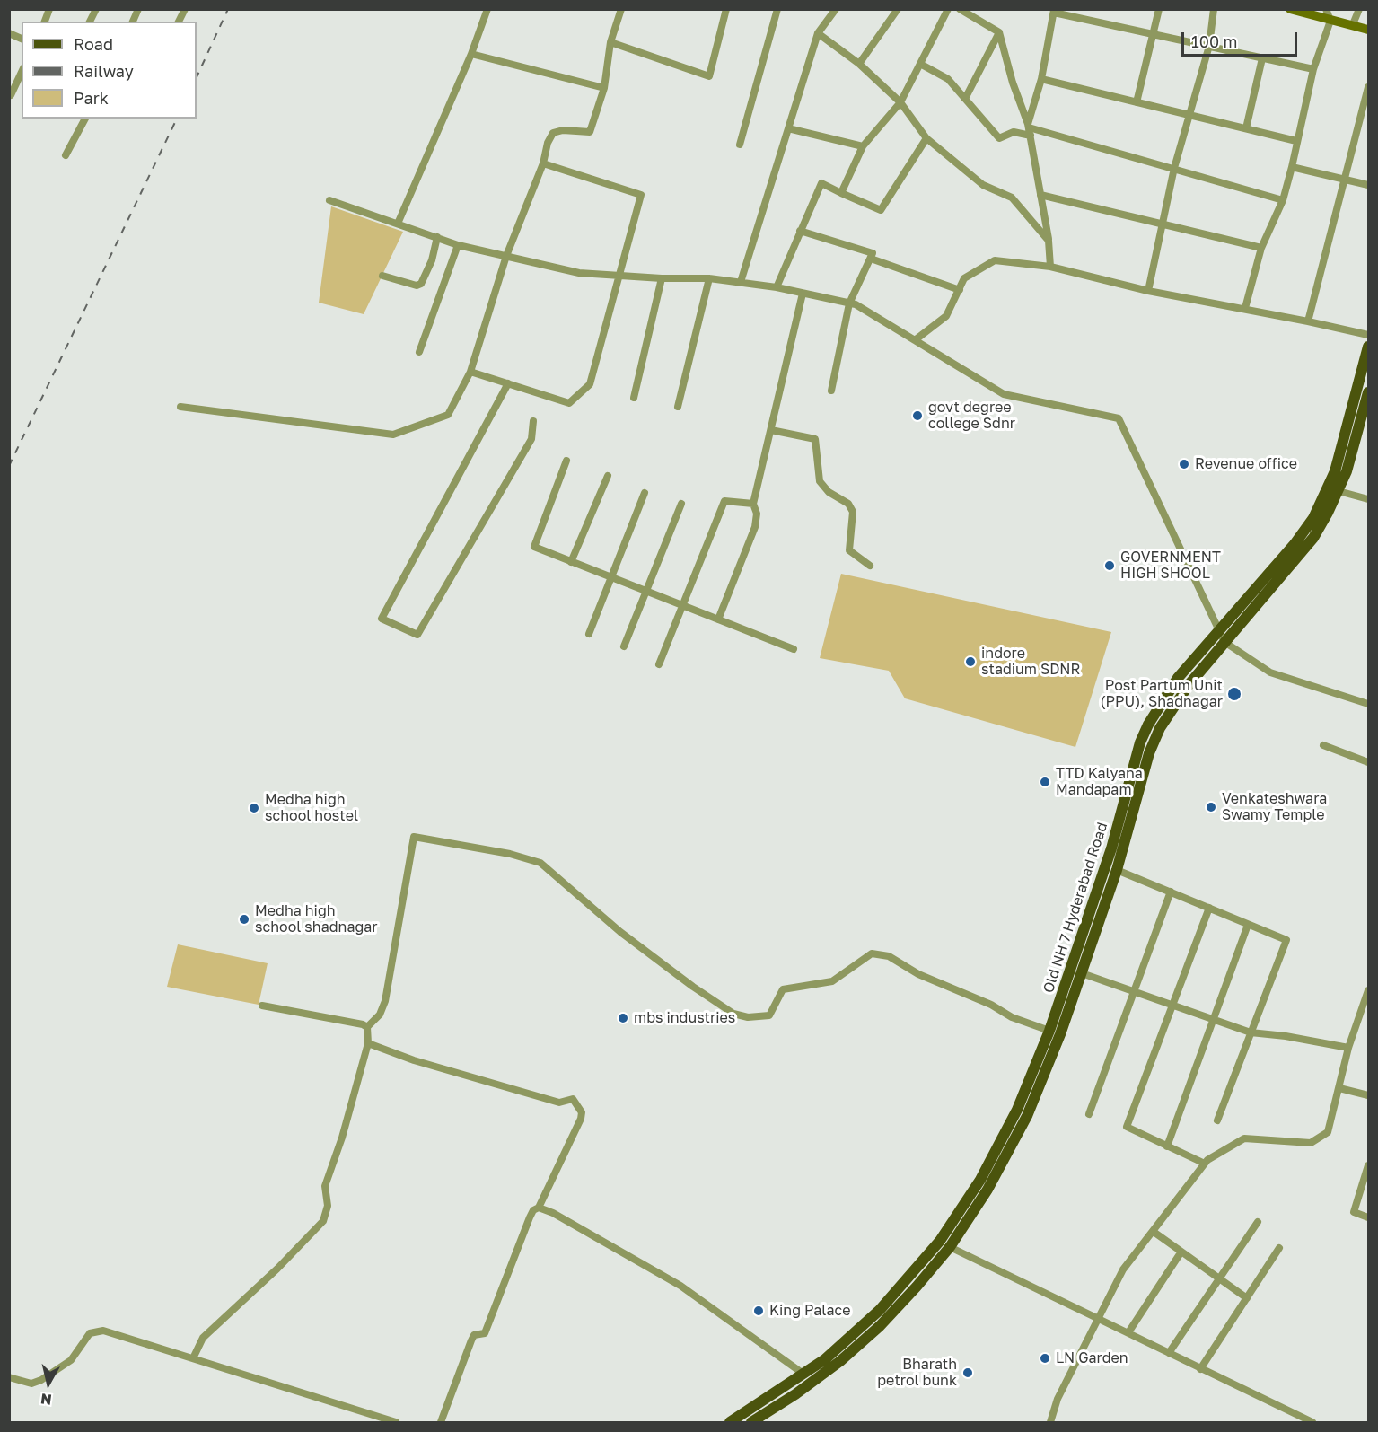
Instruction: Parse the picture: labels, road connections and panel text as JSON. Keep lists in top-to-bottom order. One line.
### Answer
{"streets":{"main road":["Old NH 7 Hyderabad Road"]},"places":["govt degree college Sdnr","Revenue office","GOVERNMENT HIGH SHOOL","indore stadium SDNR","Post Partum Unit (PPU), Shadnagar","TTD Kalyana Mandapam","Venkateshwara Swamy Temple","Medha high school hostel","Medha high school shadnagar","mbs industries","King Palace","LN Garden","Bharath petrol bunk"],"legend":["Road","Railway","Park"],"scale_bar":"100 m","north":"bottom"}
